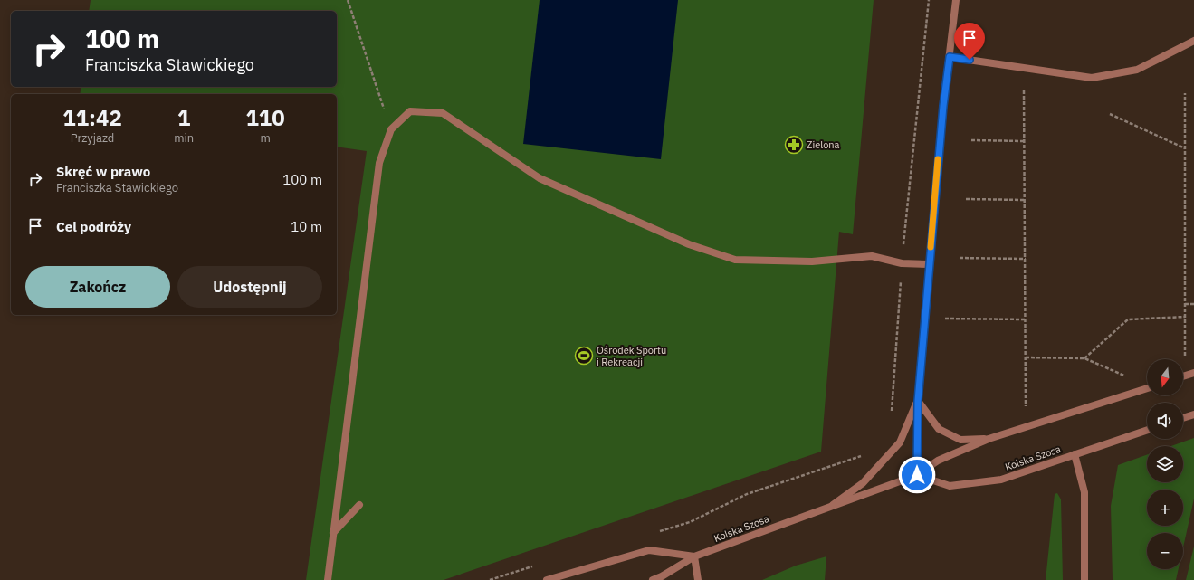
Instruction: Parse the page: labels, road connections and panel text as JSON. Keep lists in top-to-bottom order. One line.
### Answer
{"streets":{"street":["Kolska Szosa"]},"places":{"pharmacy":["Zielona"],"sports":["Ośrodek Sportu i Rekreacji"]},"north":"bottom","page":{"turn":["100 m","Franciszka Stawickiego"],"eta":["11:42","Przyjazd","1","min","110","m"],"list":[{"name":"Skręć w prawo","note":"Franciszka Stawickiego","value":"100 m"},{"name":"Cel podróży","value":"10 m"}],"buttons":["Zakończ","Udostępnij"],"map_buttons":["+","−"]}}
